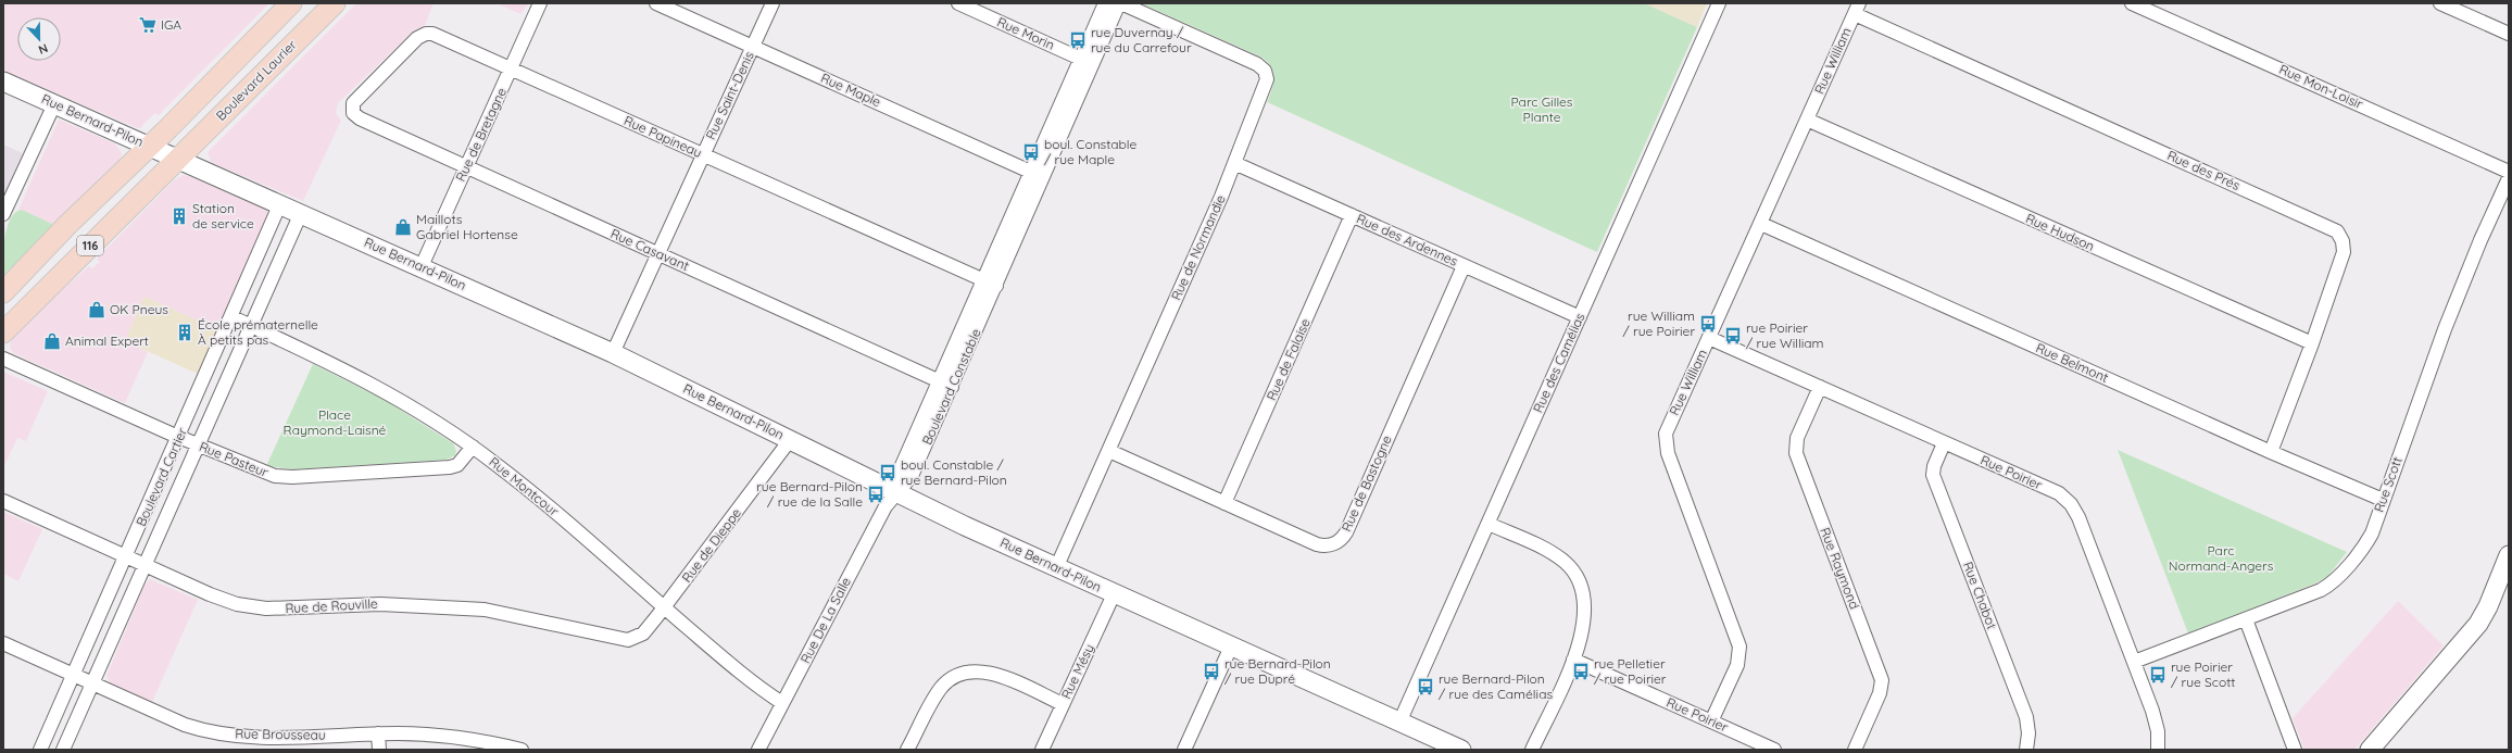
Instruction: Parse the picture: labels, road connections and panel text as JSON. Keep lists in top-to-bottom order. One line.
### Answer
{"streets":{"main road":["Boulevard Laurier","Rue Bernard-Pilon","116"],"street":["Rue Morin","Rue William","Rue Mon-Loisir","Rue Maple","Rue Saint-Denis","Rue de Bretagne","Rue Papineau","Rue des Prés","Rue Hudson","Rue des Ardennes","Rue de Normandie","Rue Casavant","Rue de Falaise","Rue des Camélias","Rue Belmont","Boulevard Constable","Rue Pasteur","Rue Poirier","Boulevard Cartier","Rue de Bastogne","Rue Scott","Rue Montcour","Rue de Dieppe","Rue Raymond","Rue Chabot","Rue de Rouville","Rue De La Salle","Rue Mésy","Rue Brousseau"]},"crossings":[["Rue Morin","Boulevard Constable"],["Rue William","Rue des Prés"],["Rue William","Rue Hudson"],["Rue William","Rue Belmont"],["Rue William","Rue Poirier"],["Boulevard Laurier","Rue Bernard-Pilon"],["Boulevard Laurier","116"],["Rue Maple","Rue Saint-Denis"],["Rue Maple","Boulevard Constable"],["Rue Saint-Denis","Rue Bernard-Pilon"],["Rue Saint-Denis","Rue Papineau"],["Rue Saint-Denis","Rue Casavant"],["Rue Bernard-Pilon","Rue de Bretagne"],["Rue Bernard-Pilon","116"],["Rue Bernard-Pilon","Rue de Normandie"],["Rue Bernard-Pilon","Rue des Camélias"],["Rue Bernard-Pilon","Boulevard Constable"],["Rue Bernard-Pilon","Boulevard Cartier"],["Rue Bernard-Pilon","Rue de Dieppe"],["Rue Bernard-Pilon","Rue De La Salle"],["Rue Bernard-Pilon","Rue Mésy"],["Rue de Bretagne","Rue Papineau"],["Rue de Bretagne","Rue Casavant"],["Rue Papineau","Rue Casavant"],["Rue Papineau","Boulevard Constable"],["Rue des Prés","Rue Hudson"],["Rue des Prés","Rue Belmont"],["Rue des Ardennes","Rue de Normandie"],["Rue des Ardennes","Rue de Falaise"],["Rue des Ardennes","Rue des Camélias"],["Rue des Ardennes","Rue de Bastogne"],["Rue de Normandie","Boulevard Constable"],["Rue de Normandie","Rue de Bastogne"],["Rue Casavant","Boulevard Constable"],["Rue de Falaise","Rue de Bastogne"],["Rue Belmont","Rue Scott"],["Boulevard Constable","Rue De La Salle"],["Rue Pasteur","Boulevard Cartier"],["Rue Pasteur","Rue Montcour"],["Rue Poirier","Rue Scott"],["Rue Poirier","Rue Raymond"],["Rue Poirier","Rue Chabot"],["Boulevard Cartier","Rue Montcour"],["Boulevard Cartier","Rue de Rouville"],["Boulevard Cartier","Rue Brousseau"],["Rue Montcour","Rue de Dieppe"],["Rue Montcour","Rue de Rouville"],["Rue Montcour","Rue De La Salle"],["Rue de Dieppe","Rue de Rouville"]],"parks":["Parc Gilles Plante","Place Raymond-Laisné","Parc Normand-Angers"],"places":{"supermarket":["IGA"],"bus stop":["rue Duvernay / rue du Carrefour","boul. Constable / rue Maple","rue William / rue Poirier","rue Poirier / rue William","boul. Constable / rue Bernard-Pilon","rue Bernard-Pilon / rue de la Salle","rue Bernard-Pilon / rue Dupré","rue Pelletier / rue Poirier","rue Poirier / rue Scott","rue Bernard-Pilon / rue des Camélias"],"building":["Station de service","École prématernelle À petits pas"],"shop":["Maillots Gabriel Hortense","OK Pneus","Animal Expert"]},"north":"bottom"}
